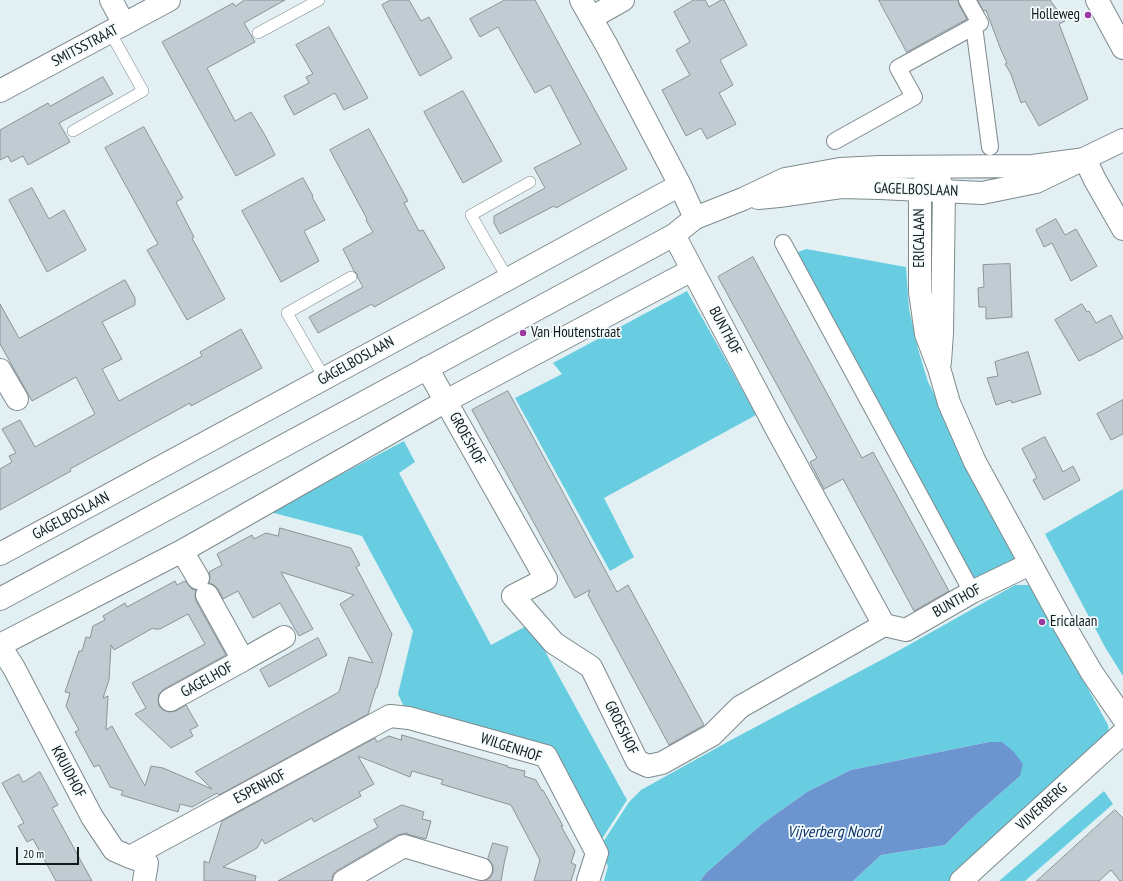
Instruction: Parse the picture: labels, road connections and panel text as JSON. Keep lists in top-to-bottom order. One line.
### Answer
{"streets":{"street":["SMITSSTRAAT","GAGELBOSLAAN","ERICALAAN","BUNTHOF","GROESHOF","GAGELHOF","WILGENHOF","KRUIDHOF","ESPENHOF","VIJVERBERG"]},"crossings":[["GAGELBOSLAAN","ERICALAAN"],["GAGELBOSLAAN","BUNTHOF"],["GAGELBOSLAAN","GROESHOF"],["ERICALAAN","BUNTHOF"],["BUNTHOF","GROESHOF"],["WILGENHOF","ESPENHOF"],["KRUIDHOF","ESPENHOF"]],"water":["Vijverberg Noord"],"places":["Holleweg","Van Houtenstraat","Ericalaan"],"scale_bar":"20 m"}
